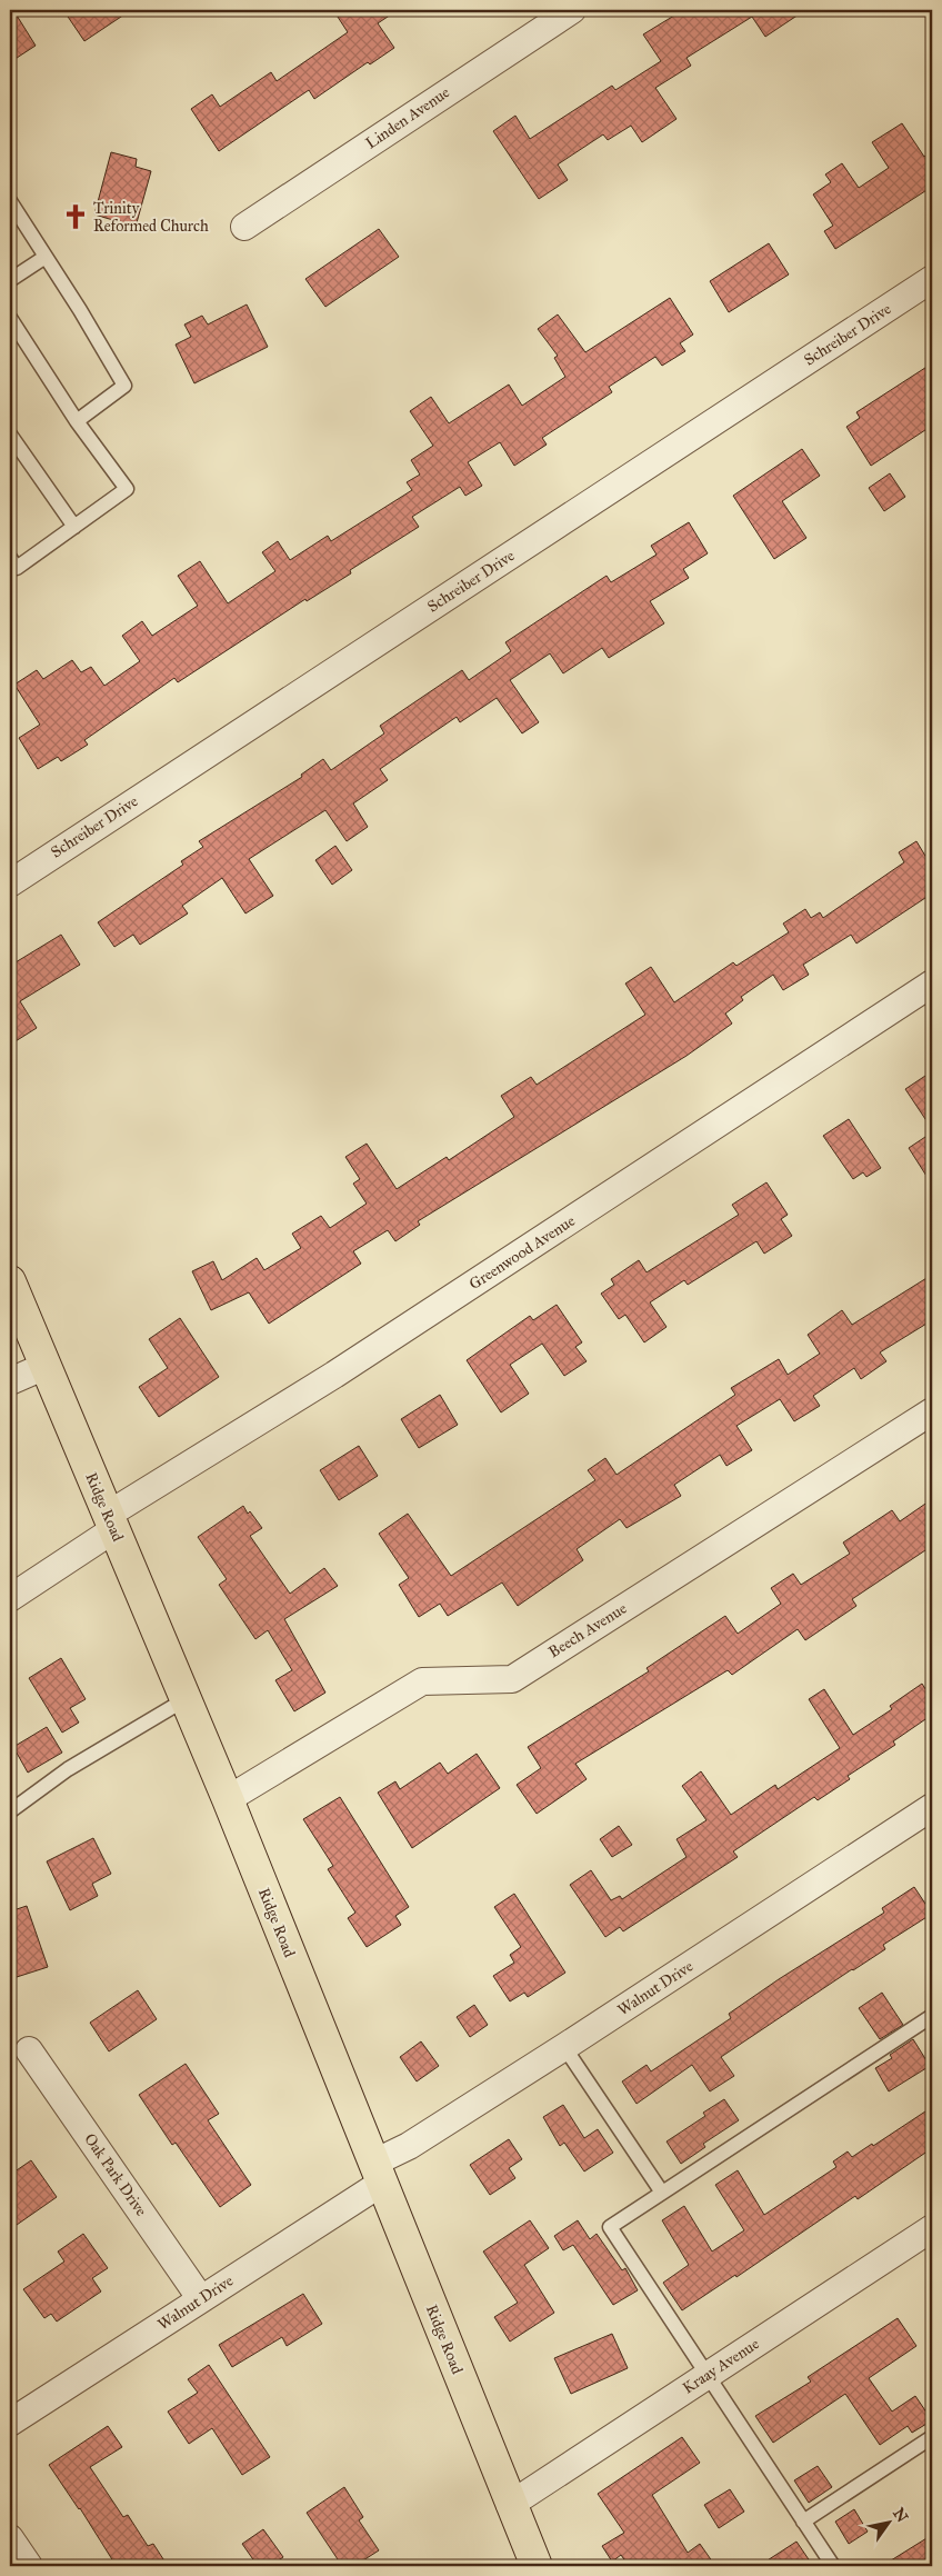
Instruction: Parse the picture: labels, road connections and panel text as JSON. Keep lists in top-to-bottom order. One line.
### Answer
{"streets":{"main road":["Ridge Road"],"street":["Linden Avenue","Schreiber Drive","Greenwood Avenue","Beech Avenue","Walnut Drive","Oak Park Drive","Kraay Avenue"]},"crossings":[["Greenwood Avenue","Ridge Road"],["Ridge Road","Beech Avenue"],["Ridge Road","Walnut Drive"],["Ridge Road","Kraay Avenue"],["Walnut Drive","Oak Park Drive"]],"places":{"church":["Trinity Reformed Church"]},"north":"top right"}
